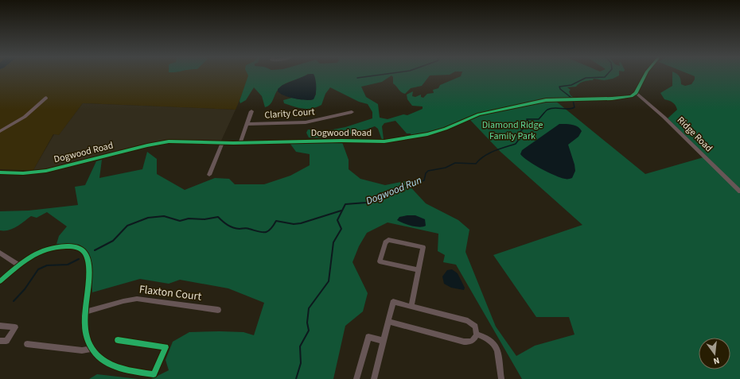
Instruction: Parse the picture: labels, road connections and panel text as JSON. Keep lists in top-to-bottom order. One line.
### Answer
{"streets":{"street":["Clarity Court","Dogwood Road","Ridge Road","Flaxton Court"]},"crossings":[["Clarity Court","Dogwood Road"],["Dogwood Road","Ridge Road"]],"water":["Dogwood Run"],"parks":["Diamond Ridge Family Park"],"north":"bottom"}
